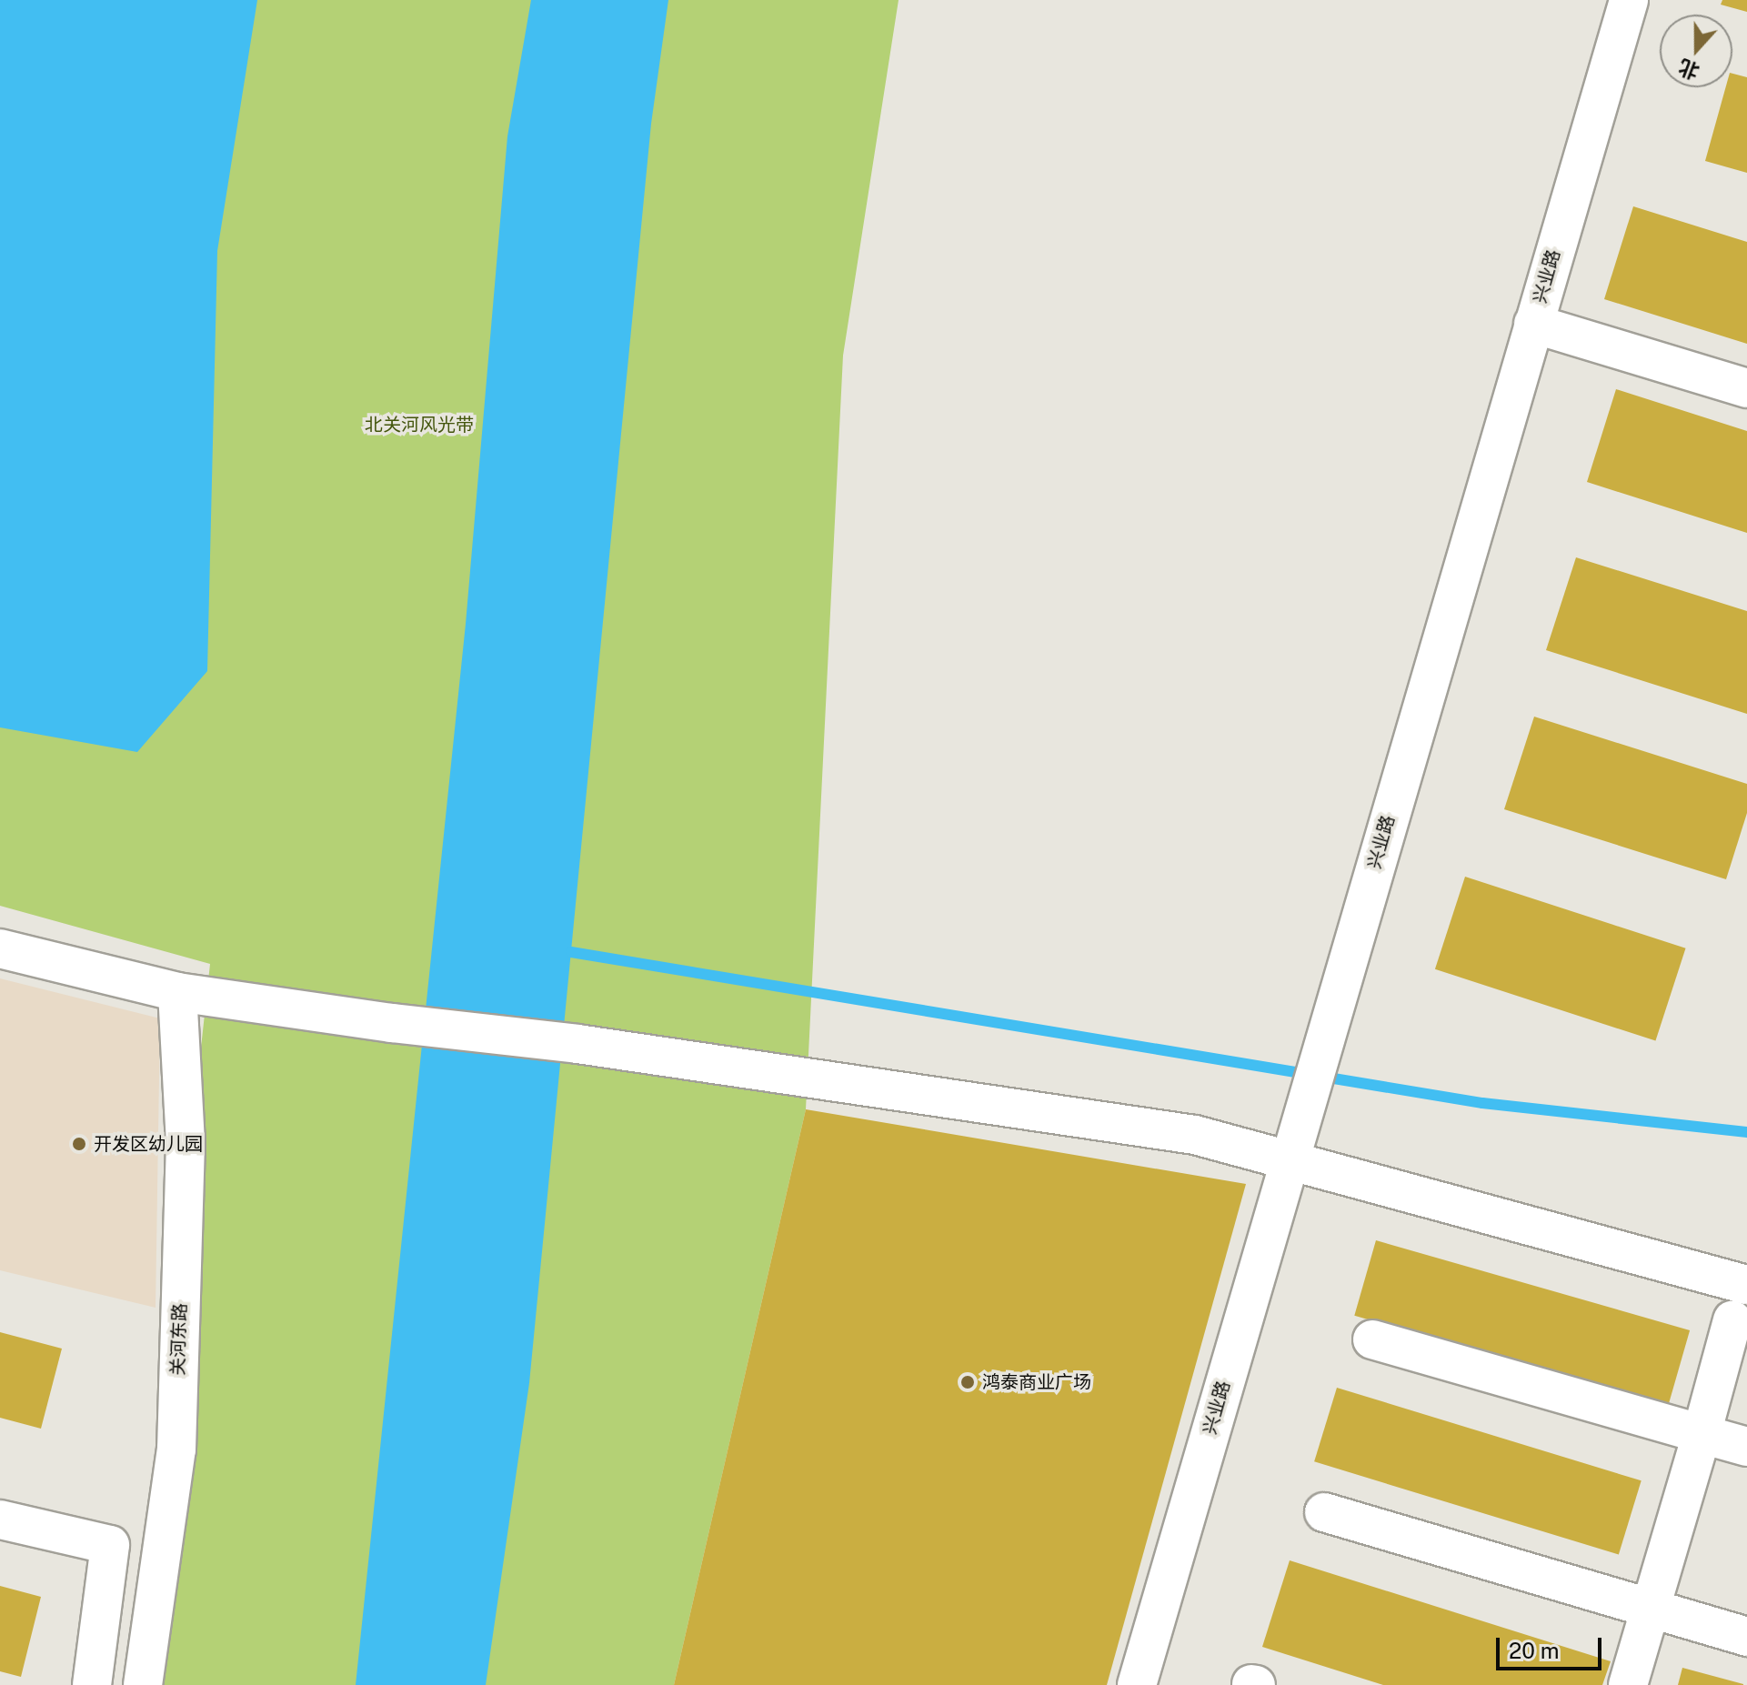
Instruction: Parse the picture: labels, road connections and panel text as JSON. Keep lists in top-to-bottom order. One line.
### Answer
{"streets":{"street":["兴业路","关河东路"]},"parks":["北关河风光带"],"places":["开发区幼儿园","鸿泰商业广场"],"scale_bar":"20 m","north":"bottom"}
